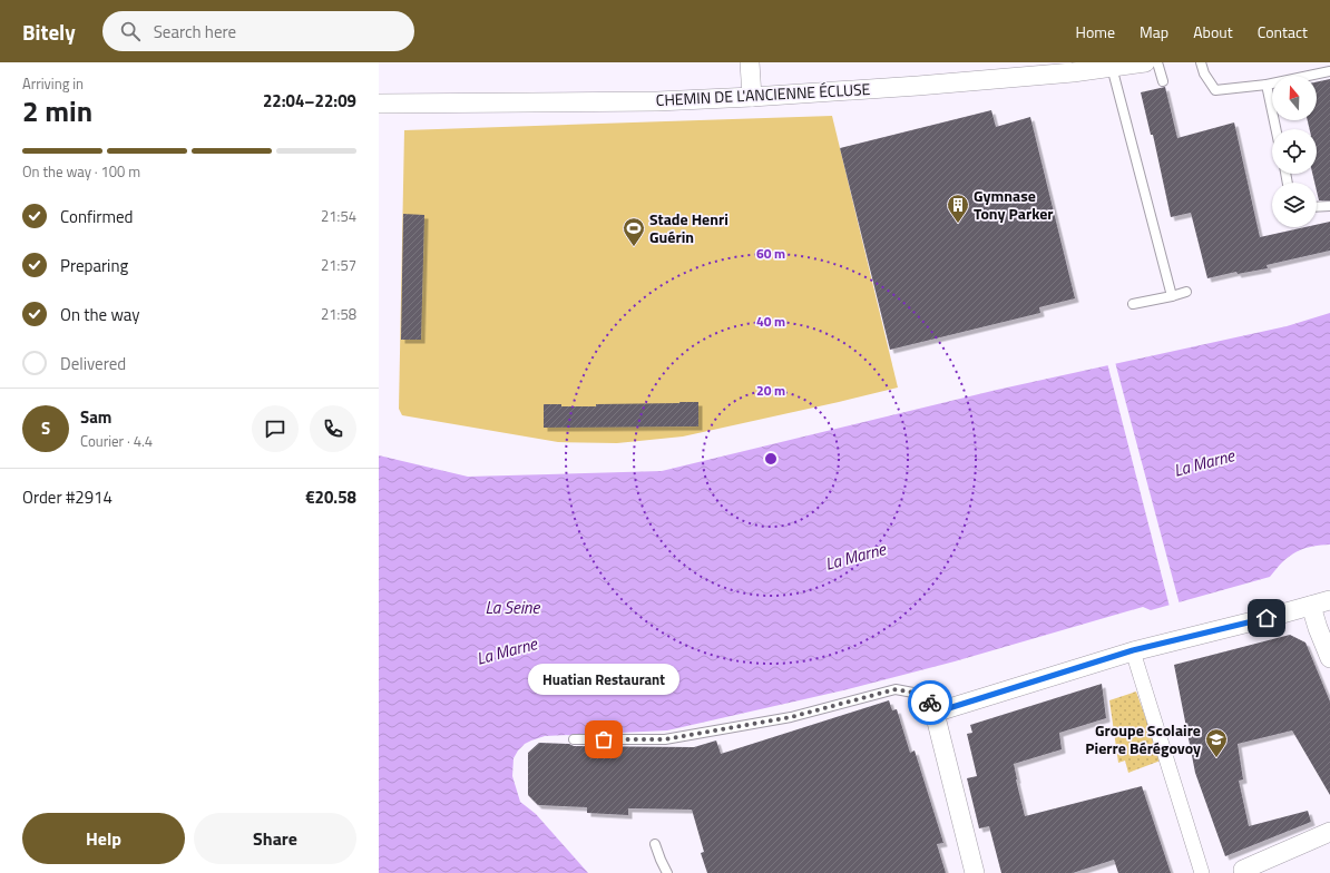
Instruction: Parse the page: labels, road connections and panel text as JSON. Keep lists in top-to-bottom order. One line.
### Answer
{"streets":{"street":["CHEMIN DE L'ANCIENNE ÉCLUSE"]},"water":["La Marne","La Seine"],"places":{"building":["Gymnase Tony Parker"],"sports":["Stade Henri Guérin"],"other":["Huatian Restaurant"],"school or university":["Groupe Scolaire Pierre Bérégovoy"]},"north":"top","page":{"header":"Bitely","search":"Search here","nav":["Home","Map","About","Contact"],"heading":["2 min","Arriving in","22:04–22:09"],"panel":["Sam","Courier · 4.4","Order #2914","€20.58"],"bar":"On the way · 100 m","list":[["Confirmed","21:54"],["Preparing","21:57"],["On the way","21:58"],"Delivered"],"round":"S","bubble":"Huatian Restaurant","buttons":["Help","Share"]},"rings":["60 m","40 m","20 m"]}
